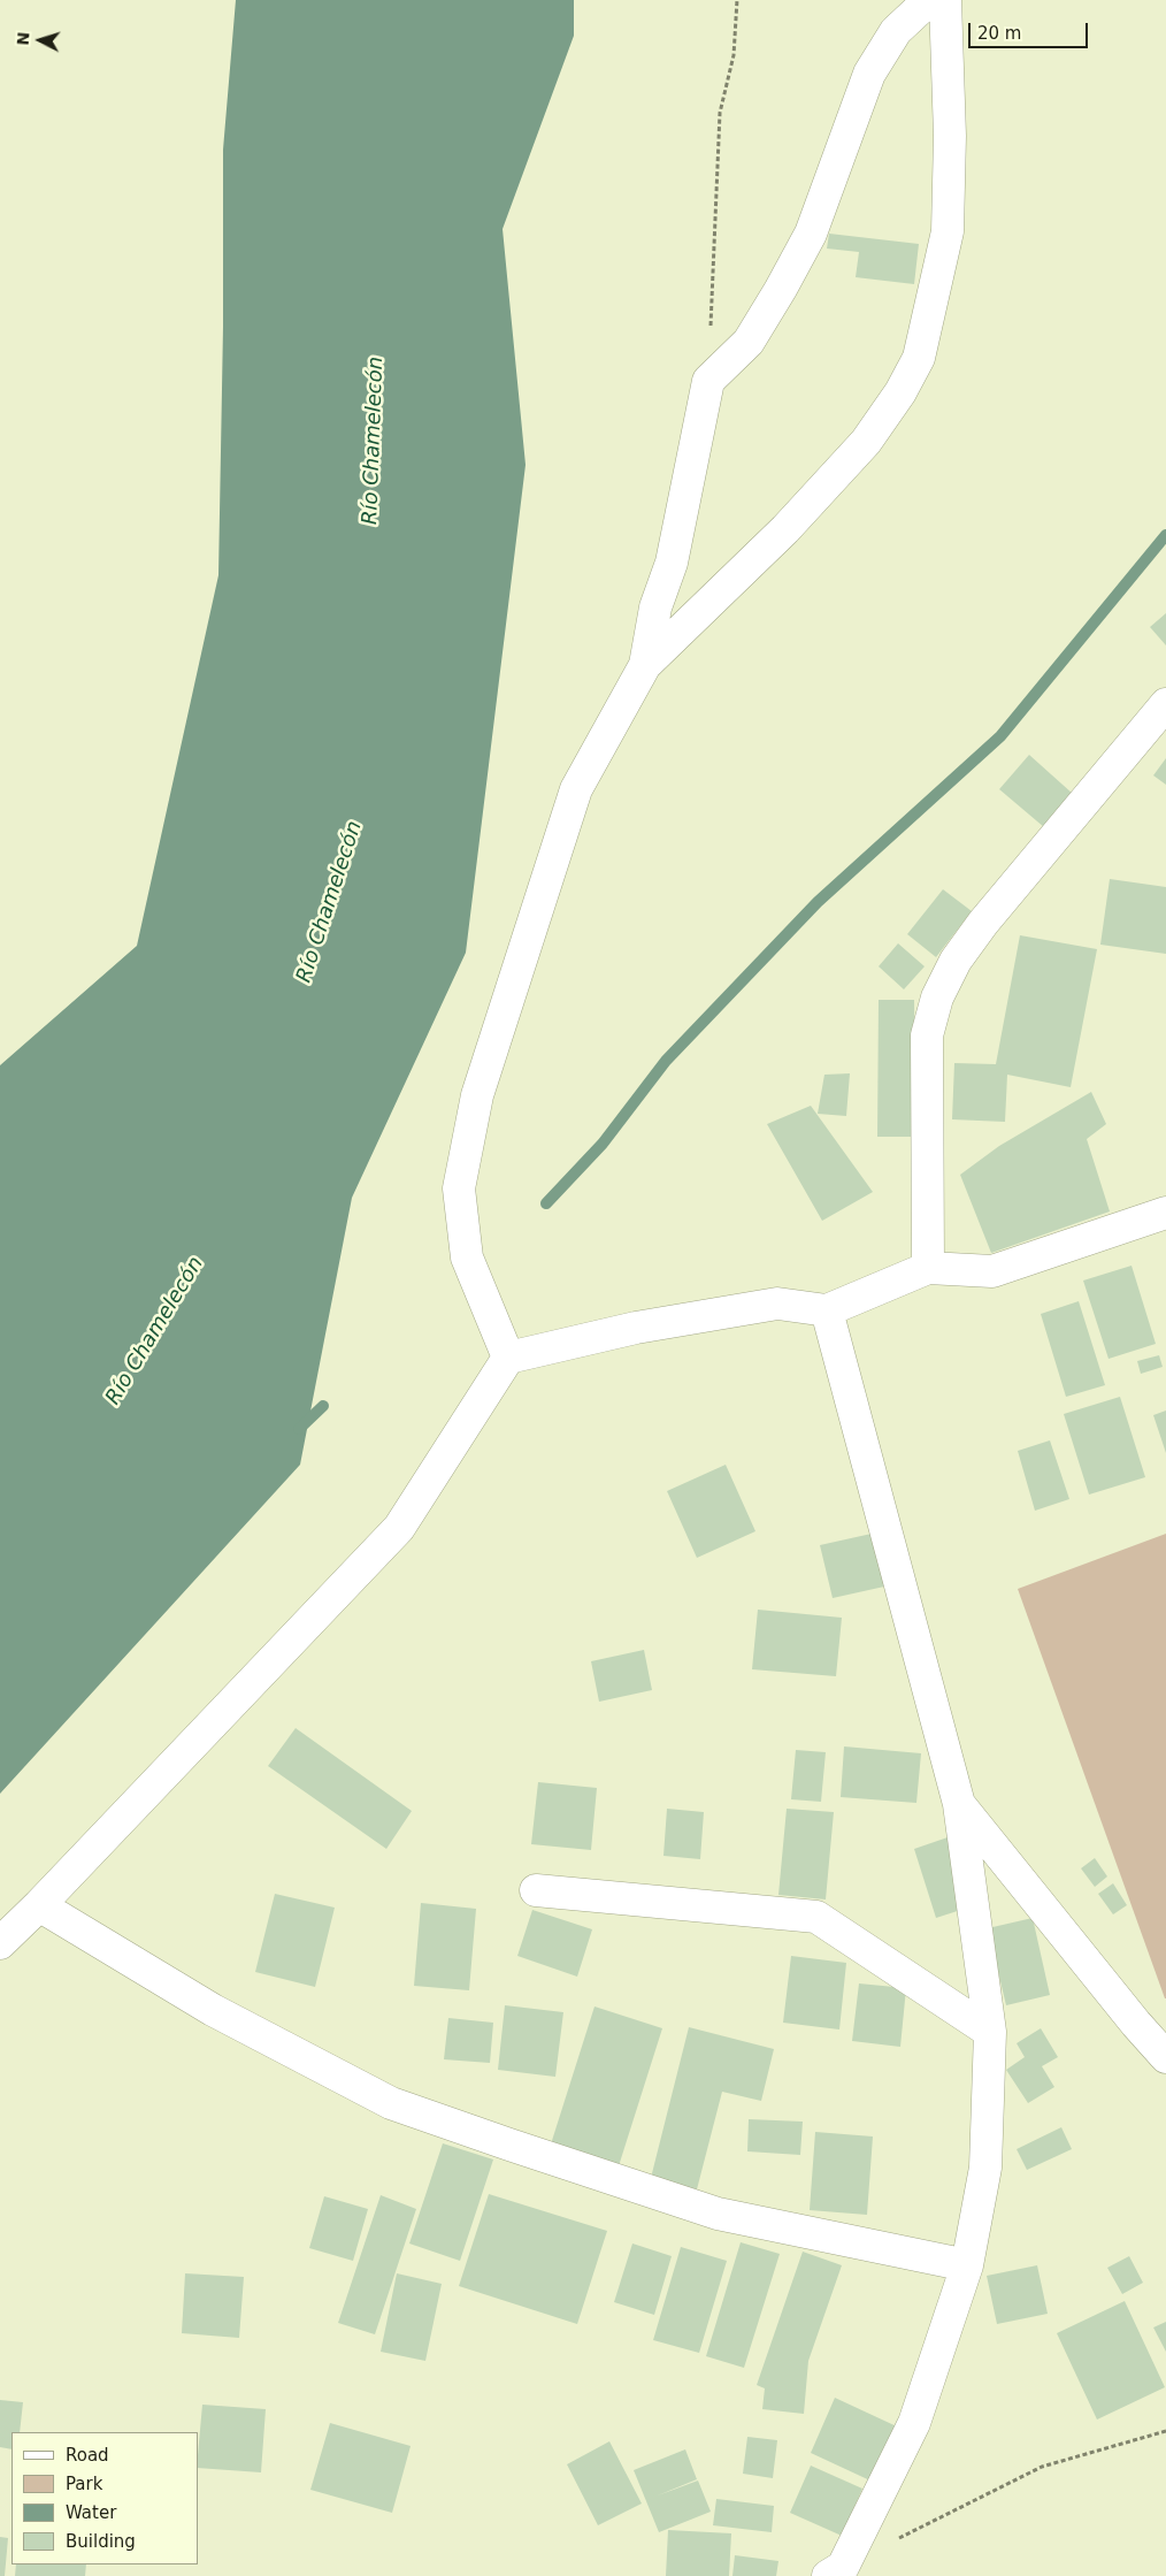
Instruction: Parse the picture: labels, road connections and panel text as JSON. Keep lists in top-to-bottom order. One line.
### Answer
{"water":["Río Chamelecón"],"legend":["Road","Park","Water","Building"],"scale_bar":"20 m","north":"left"}
